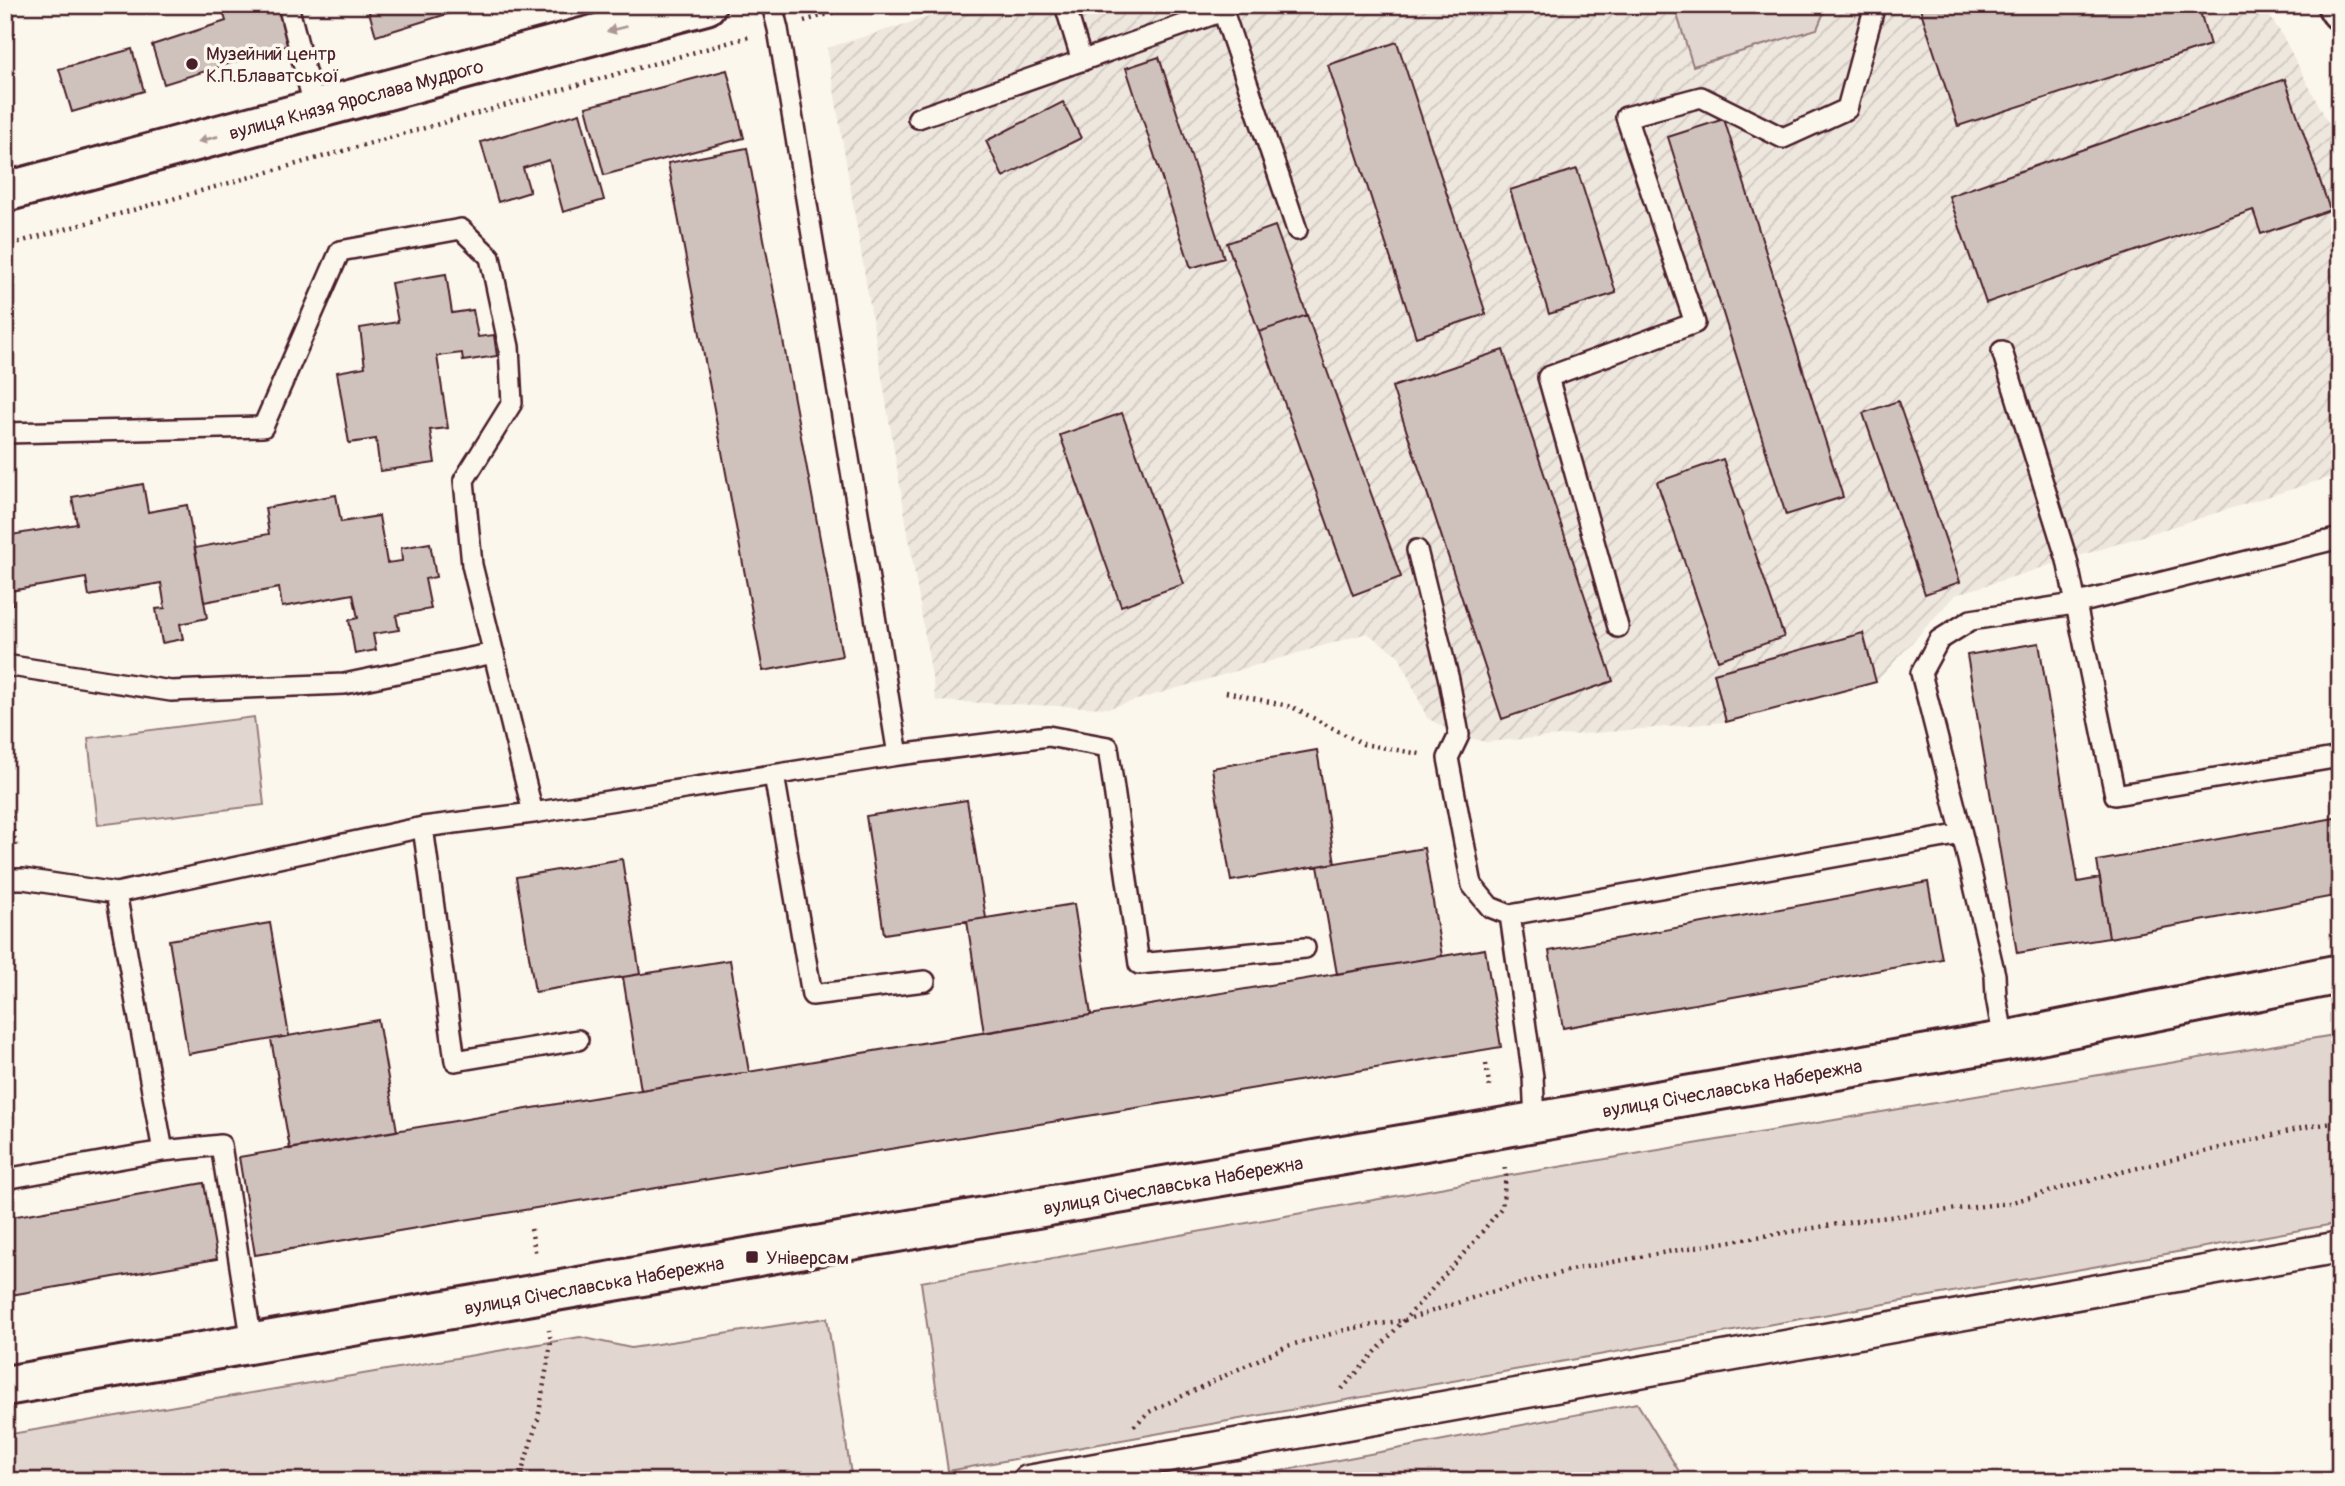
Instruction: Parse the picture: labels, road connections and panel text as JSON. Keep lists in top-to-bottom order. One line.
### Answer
{"streets":{"main road":["вулиця Князя Ярослава Мудрого","вулиця Січеславська Набережна"]},"one_way":["вулиця Князя Ярослава Мудрого"],"places":{"other":["Музейний центр К.П.Блаватської"],"transit":["Універсам"]}}
